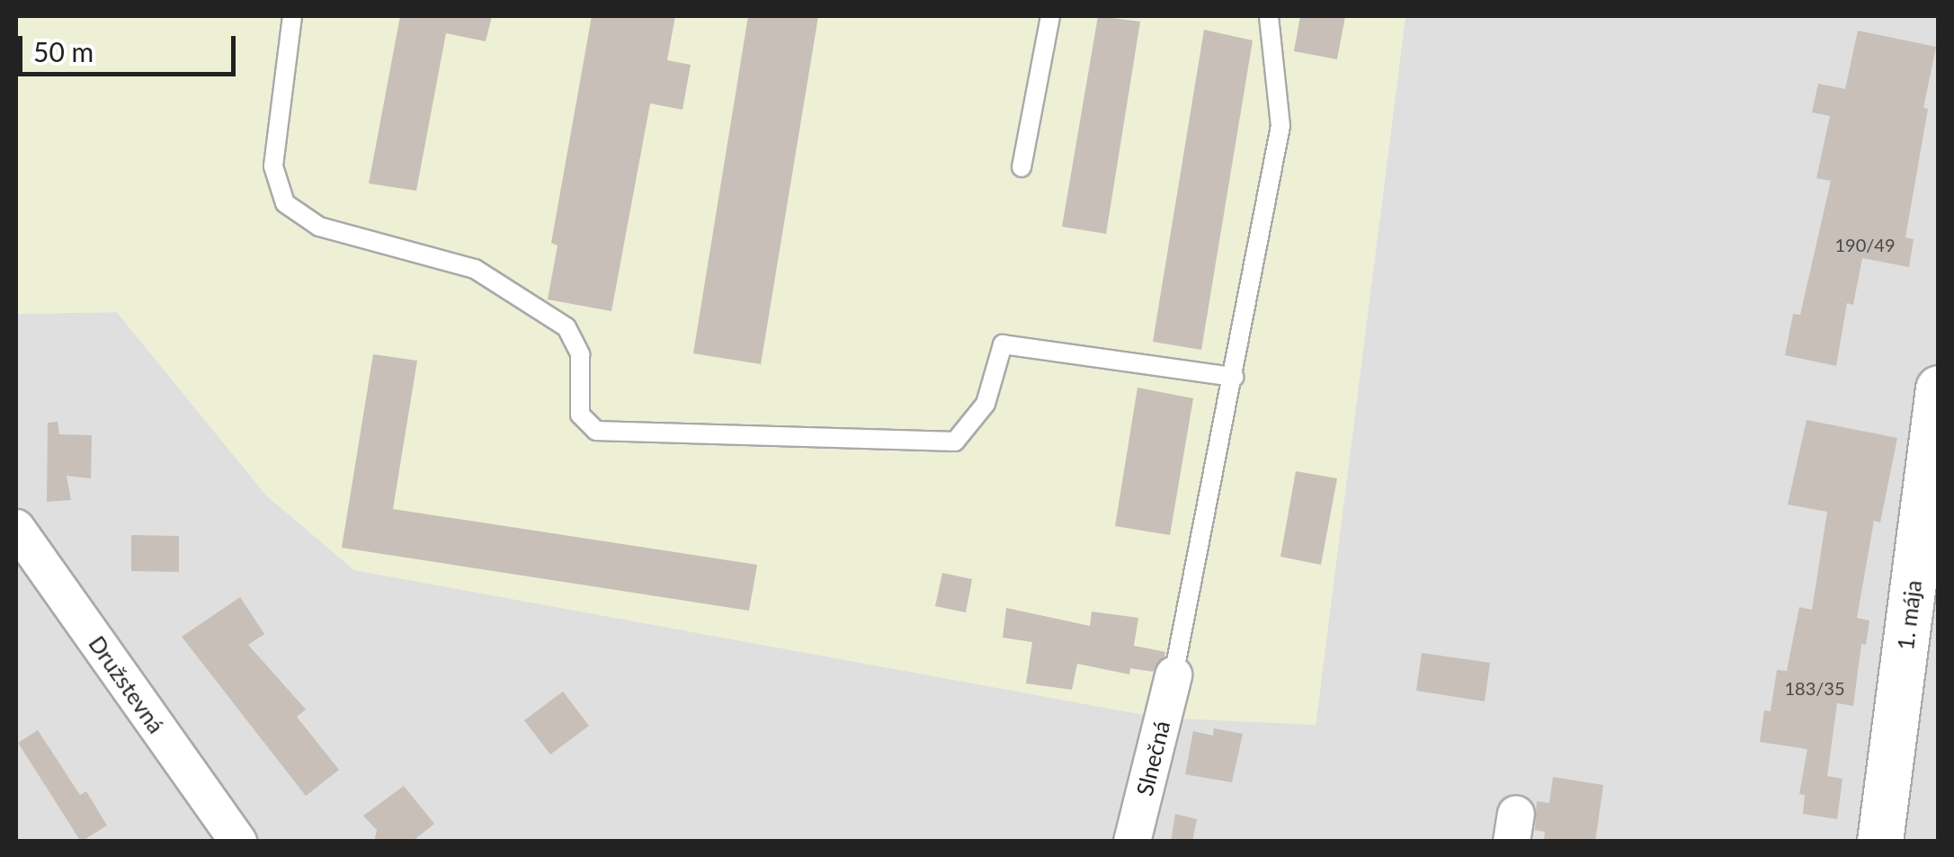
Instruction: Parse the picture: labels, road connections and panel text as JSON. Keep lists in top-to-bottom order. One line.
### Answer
{"streets":{"street":["1. mája","Družstevná","Slnečná"]},"house_numbers":["190/49","183/35"],"scale_bar":"50 m"}
